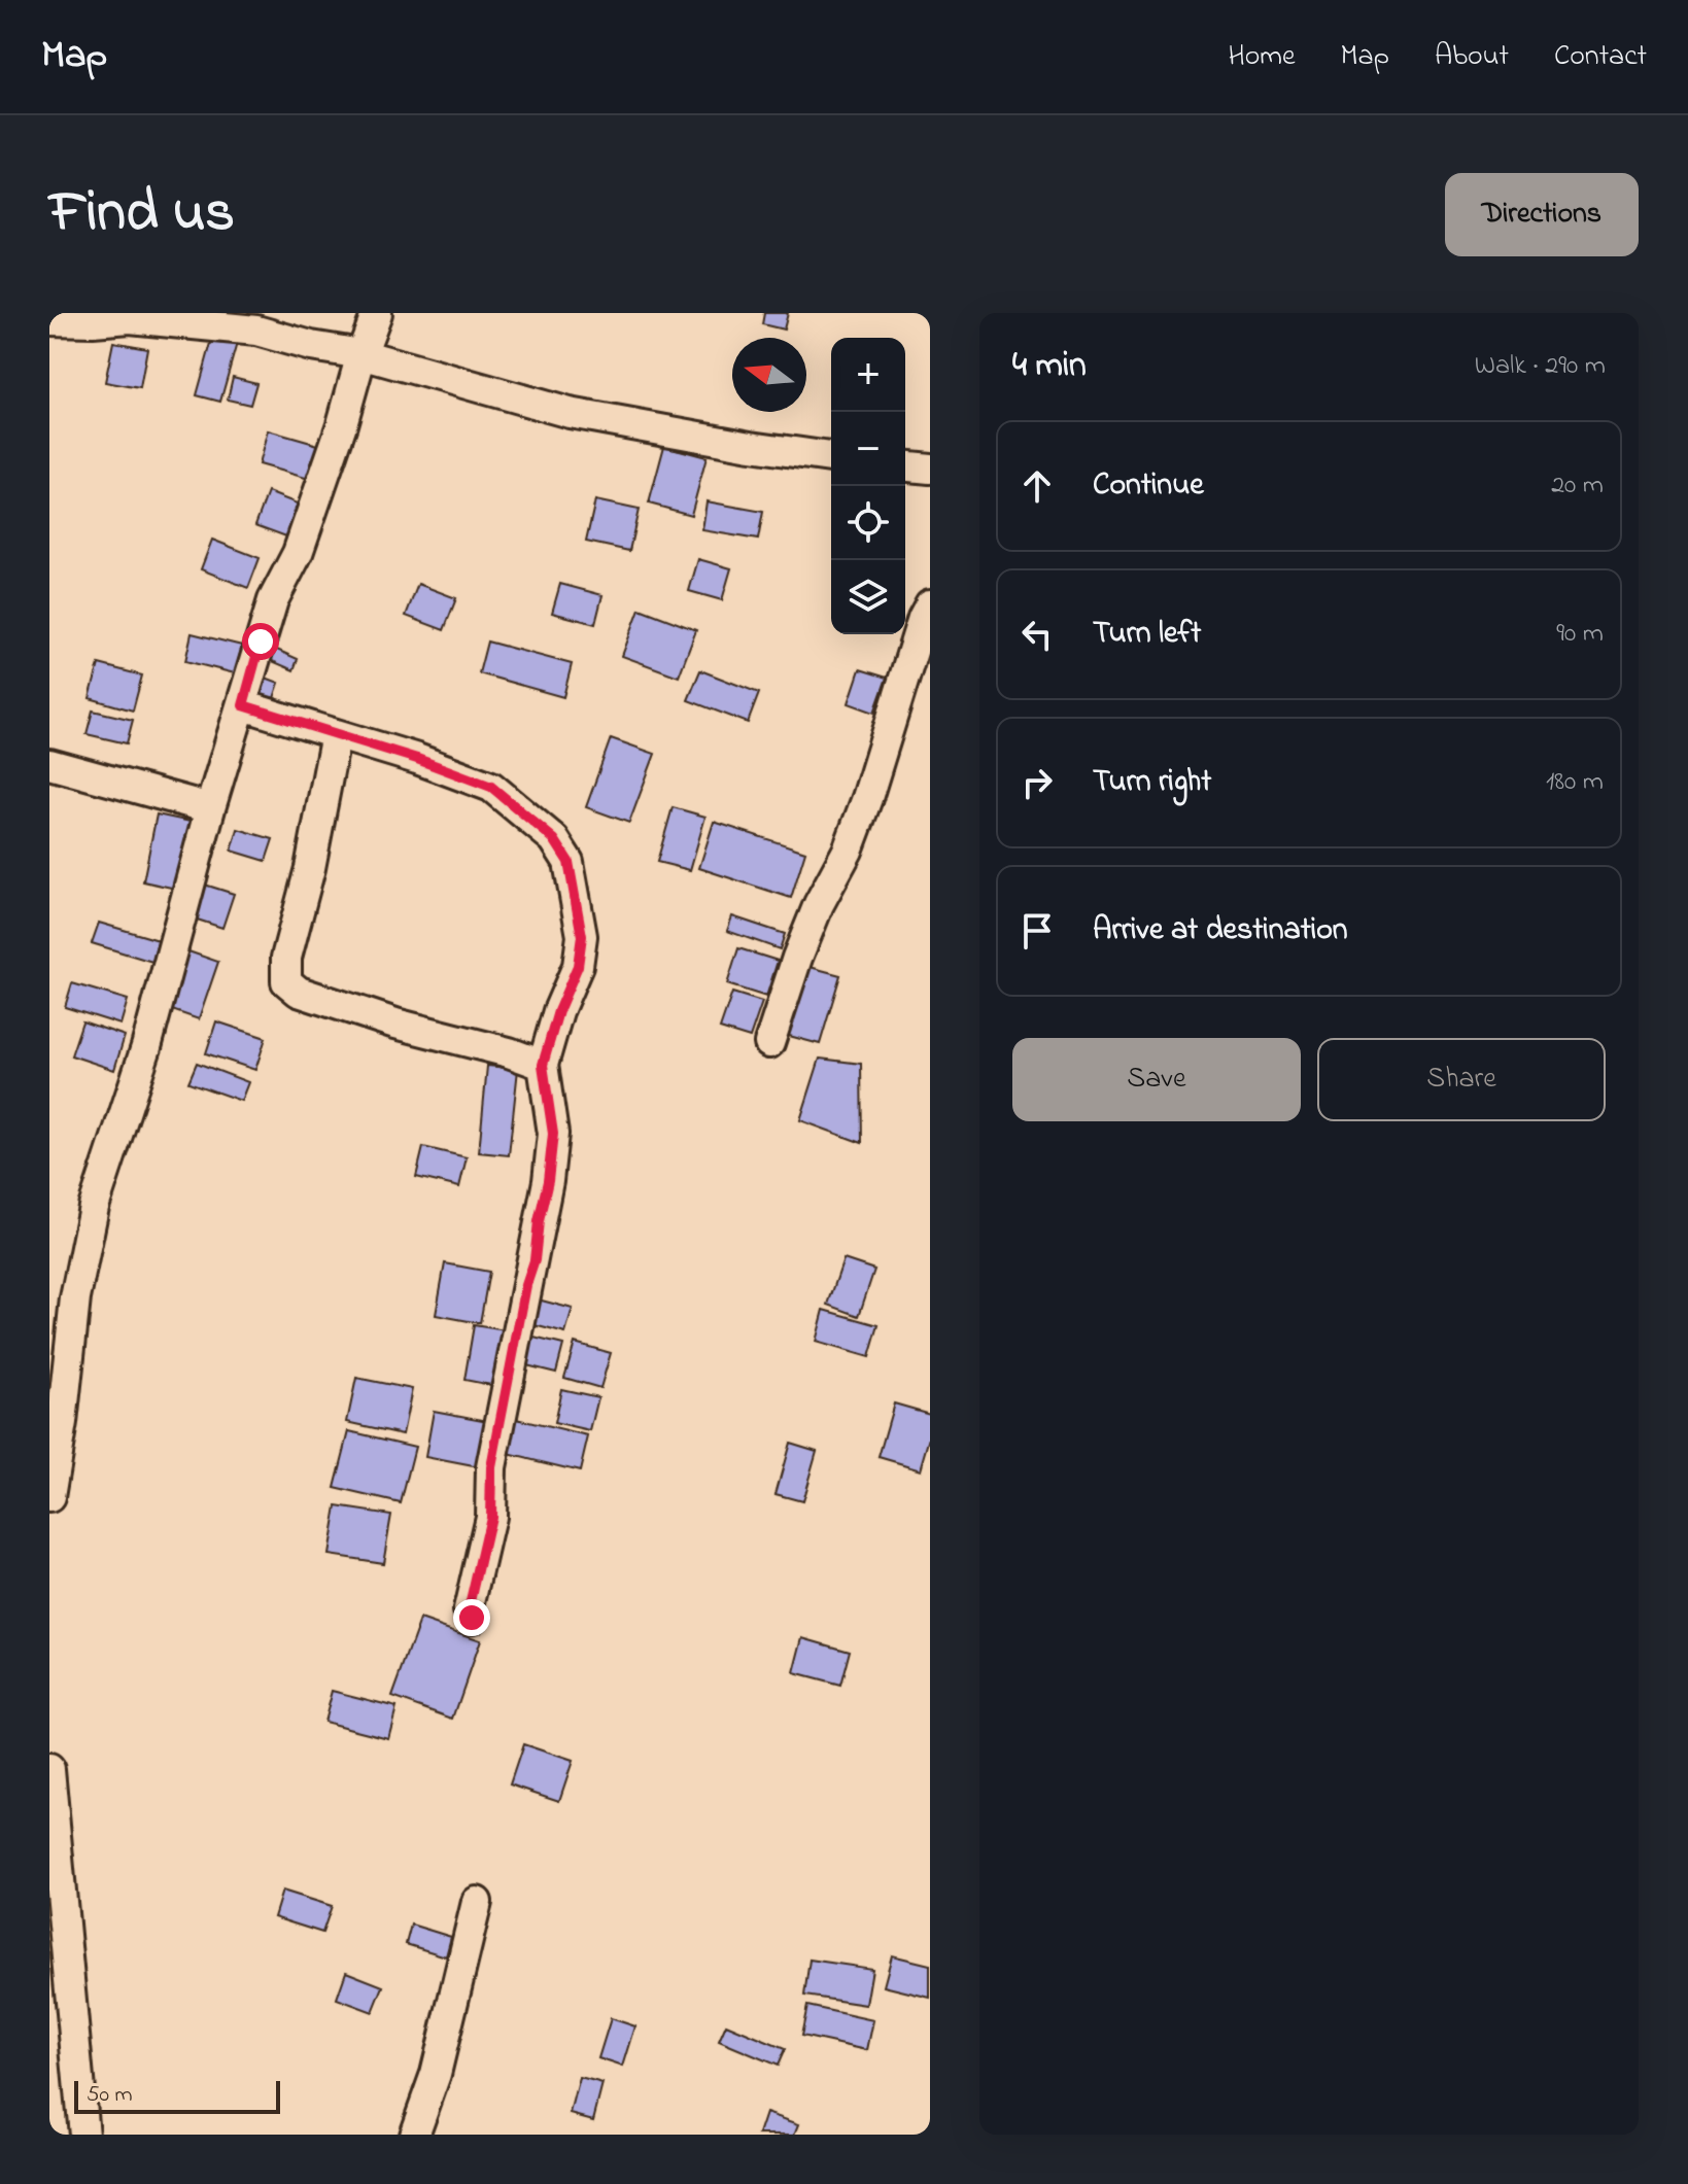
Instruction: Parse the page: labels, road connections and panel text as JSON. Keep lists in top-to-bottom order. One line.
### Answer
{"scale_bar":"50 m","north":"left","page":{"header":"Map","nav":["Home","Map","About","Contact"],"title":"Find us","buttons":["Directions",["Save","Share"]],"heading":["4 min","Walk · 290 m"],"map_buttons":["+","−"],"list":[["Continue","20 m"],["Turn left","90 m"],["Turn right","180 m"],"Arrive at destination"],"scale":"50 m"}}
